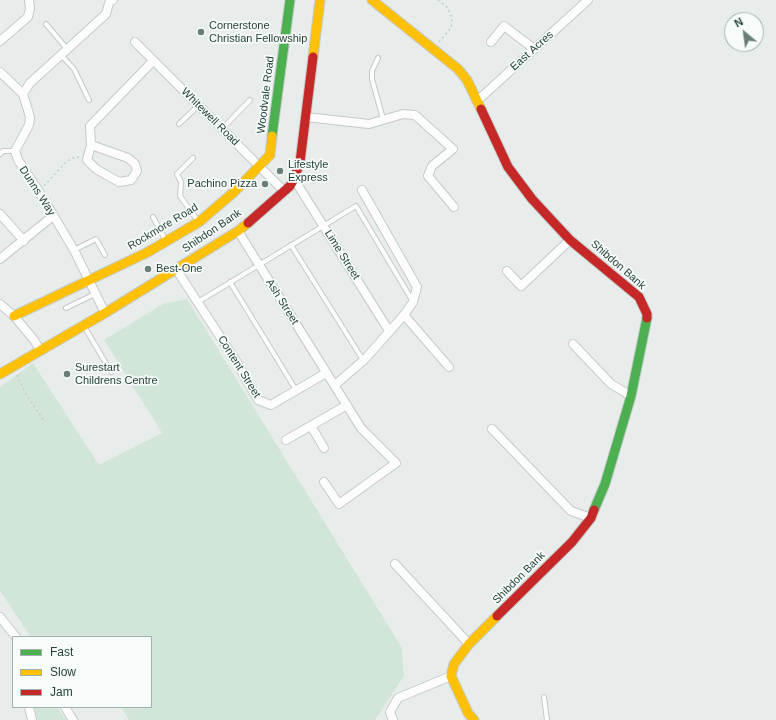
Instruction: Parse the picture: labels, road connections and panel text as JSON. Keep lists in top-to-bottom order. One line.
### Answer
{"streets":{"street":["East Acres","Woodvale Road","Whitewell Road","Dunns Way","Rockmore Road","Shibdon Bank","Lime Street","Ash Street","Content Street"]},"crossings":[["East Acres","Shibdon Bank"],["Woodvale Road","Whitewell Road"],["Woodvale Road","Rockmore Road"],["Whitewell Road","Rockmore Road"],["Whitewell Road","Shibdon Bank"],["Dunns Way","Rockmore Road"],["Dunns Way","Shibdon Bank"],["Shibdon Bank","Lime Street"],["Shibdon Bank","Ash Street"],["Shibdon Bank","Content Street"],["Ash Street","Content Street"]],"places":["Cornerstone Christian Fellowship","Lifestyle Express","Pachino Pizza","Best-One","Surestart Childrens Centre"],"legend":["Fast","Slow","Jam"],"north":"top left"}
